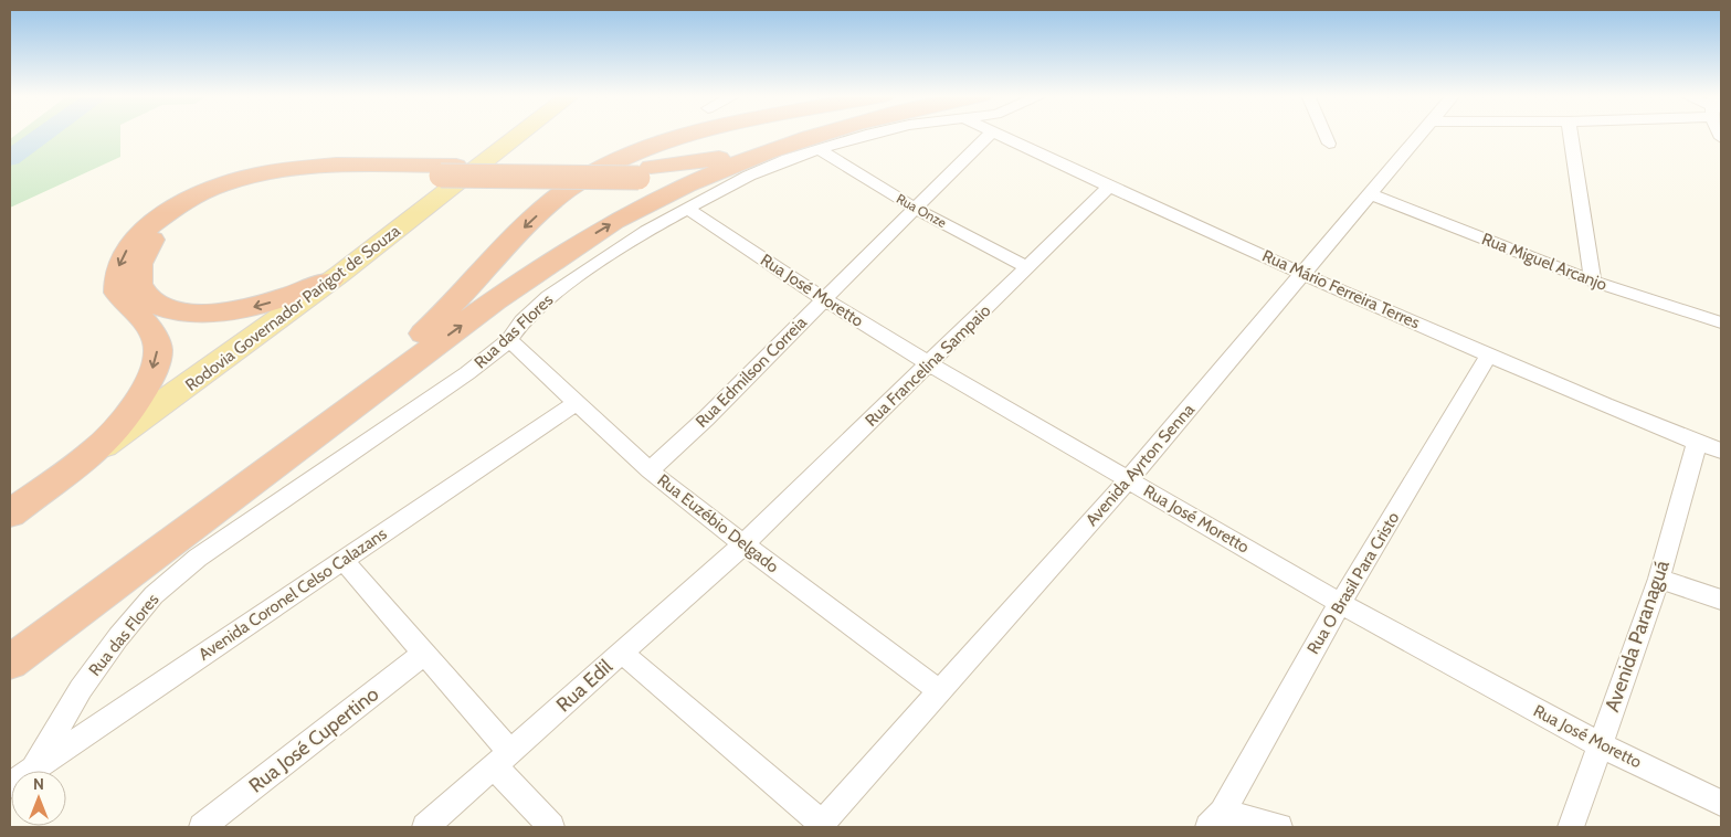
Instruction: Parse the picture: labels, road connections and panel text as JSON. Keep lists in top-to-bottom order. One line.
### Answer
{"streets":{"highway":["Rodovia Governador Parigot de Souza"],"street":["Rua Onze","Rua Miguel Arcanjo","Rua Mário Ferreira Terres","Rua José Moretto","Rua das Flores","Rua Francelina Sampaio","Rua Edmilson Correia","Avenida Ayrton Senna","Rua Euzébio Delgado","Rua O Brasil Para Cristo","Avenida Coronel Celso Calazans","Avenida Paranaguá","Rua Edil","Rua José Cupertino"]},"crossings":[["Rua Onze","Rua das Flores"],["Rua Onze","Rua Francelina Sampaio"],["Rua Onze","Rua Edmilson Correia"],["Rua Miguel Arcanjo","Avenida Ayrton Senna"],["Rua Mário Ferreira Terres","Rua Francelina Sampaio"],["Rua Mário Ferreira Terres","Avenida Ayrton Senna"],["Rua Mário Ferreira Terres","Rua O Brasil Para Cristo"],["Rua Mário Ferreira Terres","Avenida Paranaguá"],["Rua José Moretto","Rua das Flores"],["Rua José Moretto","Rua Francelina Sampaio"],["Rua José Moretto","Rua Edmilson Correia"],["Rua José Moretto","Avenida Ayrton Senna"],["Rua José Moretto","Rua O Brasil Para Cristo"],["Rua José Moretto","Avenida Paranaguá"],["Rua das Flores","Rua Euzébio Delgado"],["Rua das Flores","Avenida Coronel Celso Calazans"],["Rua Francelina Sampaio","Rua Euzébio Delgado"],["Rua Francelina Sampaio","Rua Edil"],["Rua Edmilson Correia","Rua Euzébio Delgado"],["Avenida Ayrton Senna","Rua Euzébio Delgado"],["Rua Euzébio Delgado","Avenida Coronel Celso Calazans"],["Rua Euzébio Delgado","Rua Edil"]],"north":"top"}
